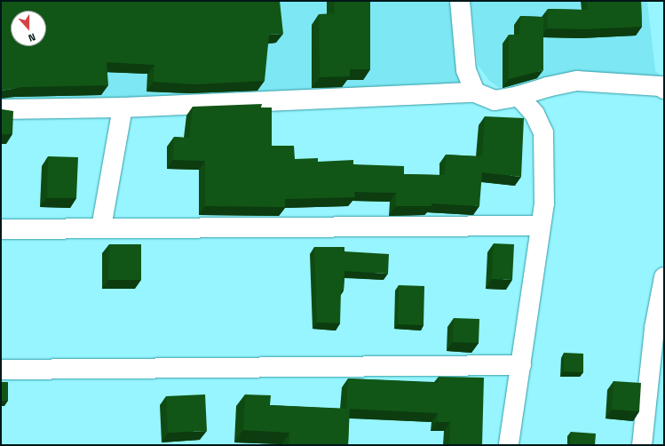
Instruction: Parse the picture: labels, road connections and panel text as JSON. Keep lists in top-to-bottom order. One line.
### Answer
{"north":"bottom"}
